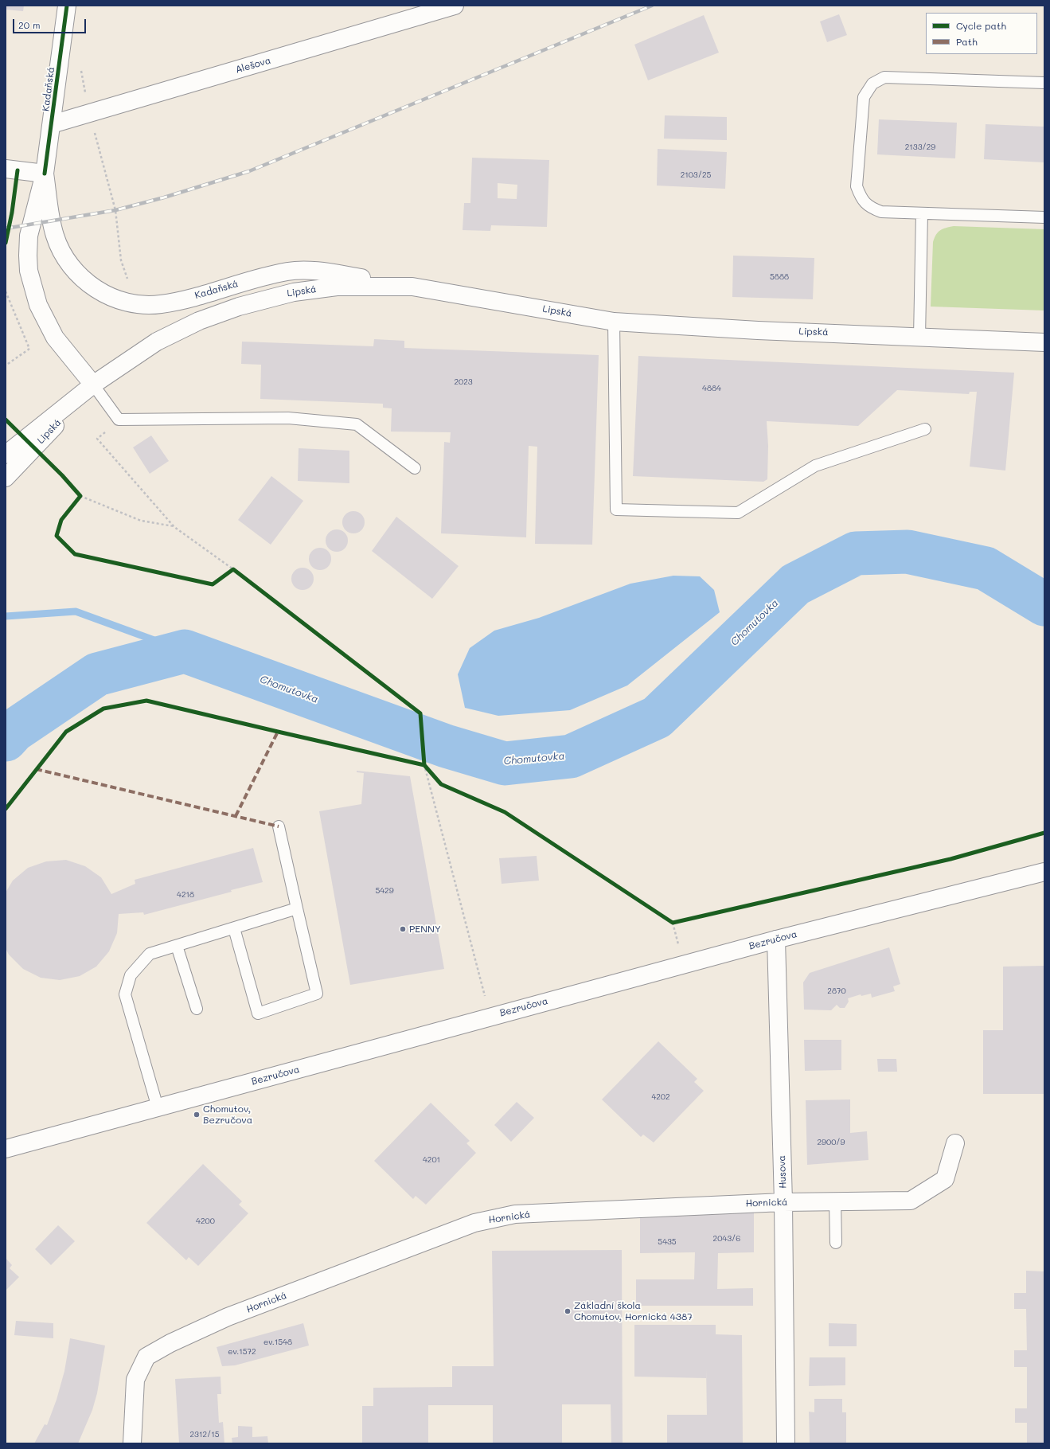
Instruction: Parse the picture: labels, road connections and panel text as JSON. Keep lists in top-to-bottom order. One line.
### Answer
{"streets":{"street":["Alešova","Kadaňská","Lipská","Bezručova","Husova","Hornická"]},"crossings":[["Alešova","Kadaňská"],["Kadaňská","Lipská"],["Bezručova","Husova"],["Husova","Hornická"]],"water":["Chomutovka"],"places":["PENNY","Chomutov, Bezručova","Základní škola Chomutov, Hornická 4387"],"house_numbers":["2133/29","2103/25","5888","2023","4884","5429","4218","2870","4202","2900/9","4201","4200","2043/6","5435","ev.1548","ev.1572","2312/15"],"legend":["Cycle path","Path"],"scale_bar":"20 m"}
